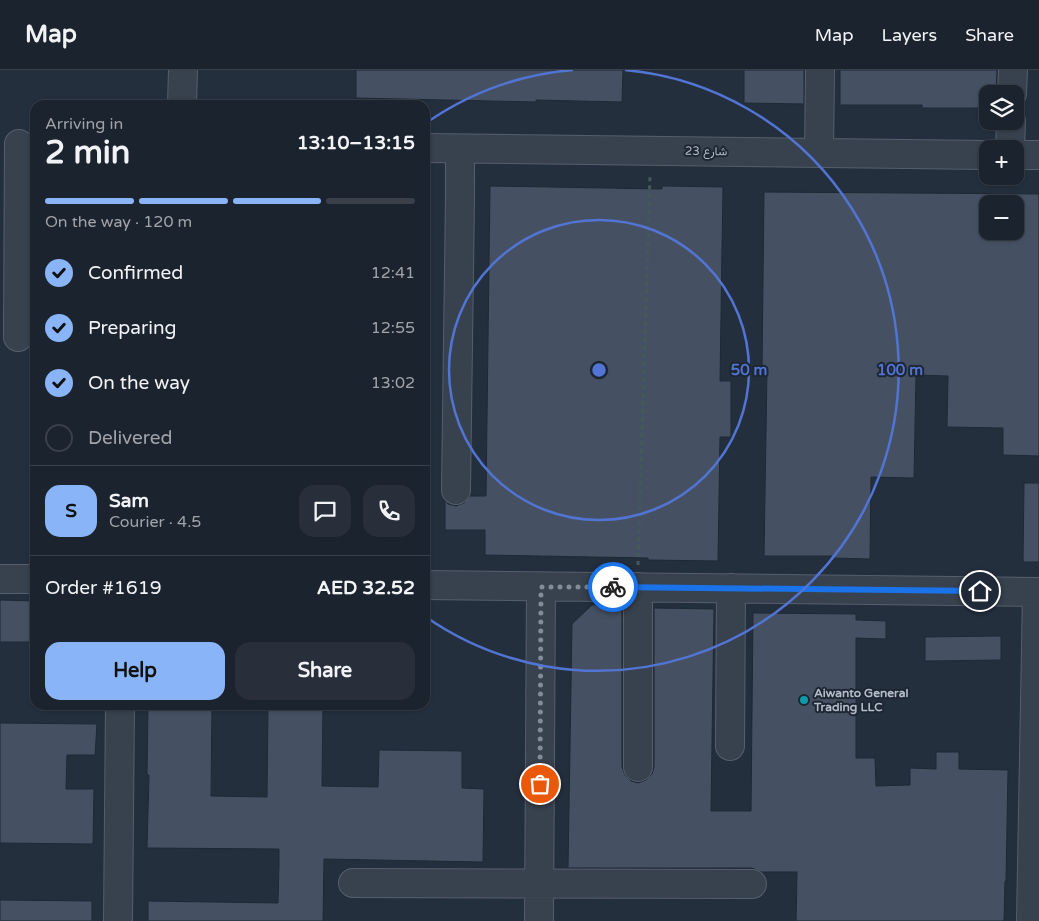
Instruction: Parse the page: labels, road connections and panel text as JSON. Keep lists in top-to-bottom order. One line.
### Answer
{"streets":{"street":["شارع 23"]},"places":["Aiwanto General Trading LLC"],"page":{"header":"Map","nav":["Map","Layers","Share"],"map_buttons":["+","−"],"heading":["2 min","Arriving in","13:10–13:15"],"panel":["Sam","Courier · 4.5","Order #1619","AED 32.52"],"bar":"On the way · 120 m","list":[["Confirmed","12:41"],["Preparing","12:55"],["On the way","13:02"],"Delivered"],"round":"S","buttons":["Help","Share"]},"rings":["50 m","100 m"]}
